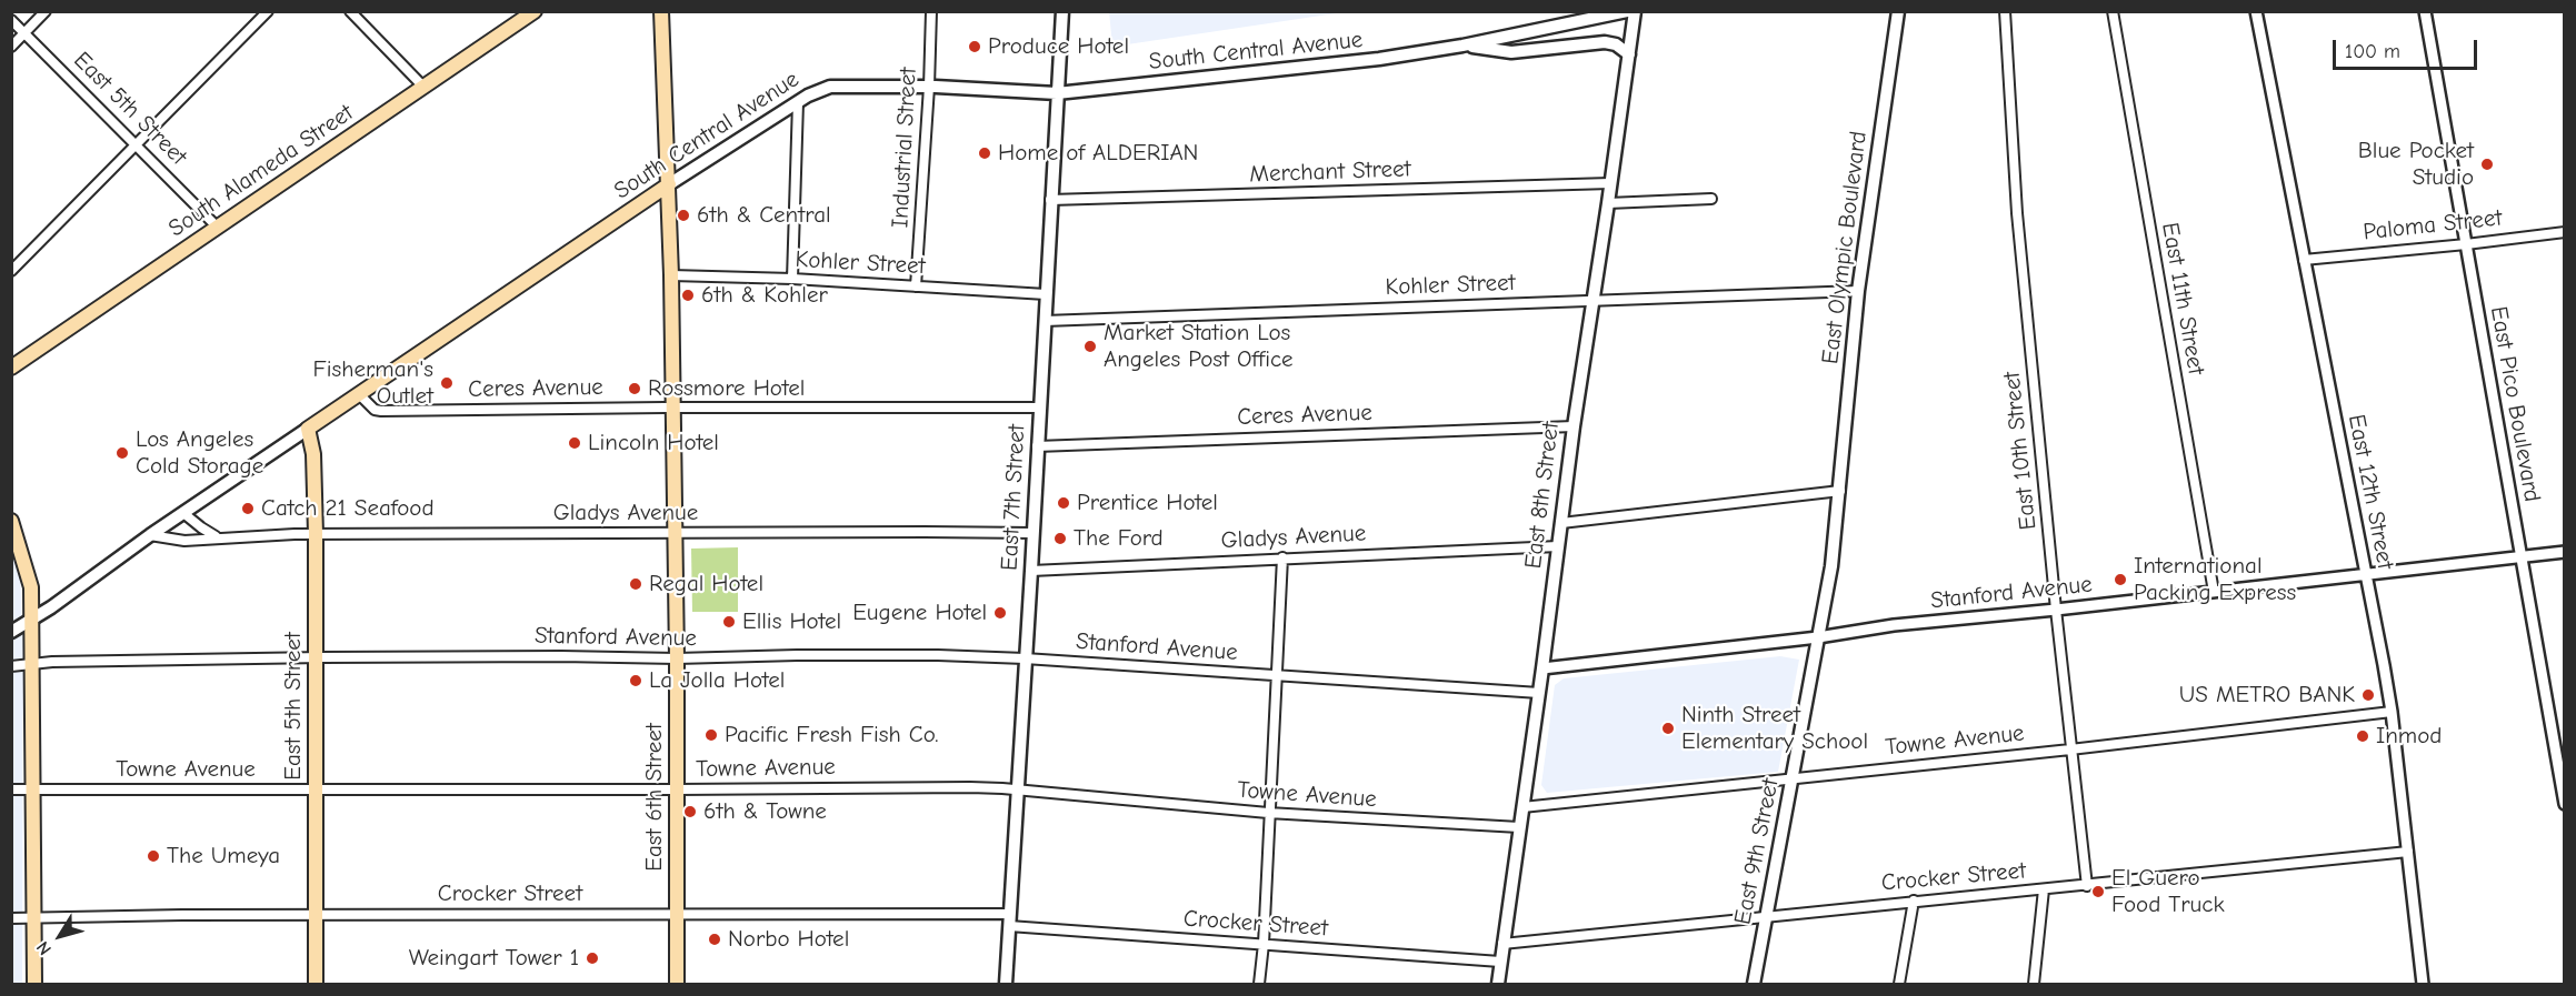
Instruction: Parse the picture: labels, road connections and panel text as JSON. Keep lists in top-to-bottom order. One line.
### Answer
{"streets":{"main road":["South Central Avenue","East 5th Street","South Alameda Street","East Olympic Boulevard","East 8th Street","East 7th Street","East 6th Street","East 9th Street"],"street":["Industrial Street","Merchant Street","Paloma Street","Kohler Street","East 11th Street","Ceres Avenue","East Pico Boulevard","East 10th Street","East 12th Street","Gladys Avenue","Stanford Avenue","Towne Avenue","Crocker Street"]},"crossings":[["South Central Avenue","East 5th Street"],["South Central Avenue","Industrial Street"],["South Central Avenue","Ceres Avenue"],["South Central Avenue","East 7th Street"],["South Central Avenue","Gladys Avenue"],["South Central Avenue","East 6th Street"],["East 5th Street","South Alameda Street"],["East 5th Street","Gladys Avenue"],["East 5th Street","Stanford Avenue"],["East 5th Street","Towne Avenue"],["East 5th Street","Crocker Street"],["Industrial Street","Kohler Street"],["Merchant Street","East 8th Street"],["Merchant Street","East 7th Street"],["Paloma Street","East Pico Boulevard"],["Paloma Street","East 12th Street"],["East Olympic Boulevard","Kohler Street"],["East Olympic Boulevard","East 9th Street"],["Kohler Street","East 8th Street"],["Kohler Street","East 7th Street"],["Kohler Street","East 6th Street"],["East 11th Street","Stanford Avenue"],["Ceres Avenue","East 8th Street"],["Ceres Avenue","East 7th Street"],["Ceres Avenue","East 6th Street"],["East Pico Boulevard","Stanford Avenue"],["East 10th Street","Stanford Avenue"],["East 10th Street","Towne Avenue"],["East 10th Street","Crocker Street"],["East 12th Street","Stanford Avenue"],["East 12th Street","Towne Avenue"],["East 12th Street","Crocker Street"],["East 8th Street","Gladys Avenue"],["East 8th Street","Stanford Avenue"],["East 8th Street","Towne Avenue"],["East 8th Street","Crocker Street"],["East 7th Street","Gladys Avenue"],["East 7th Street","Stanford Avenue"],["East 7th Street","Towne Avenue"],["East 7th Street","Crocker Street"],["Gladys Avenue","East 6th Street"],["Stanford Avenue","East 6th Street"],["Stanford Avenue","East 9th Street"],["Towne Avenue","East 6th Street"],["Towne Avenue","East 9th Street"],["East 6th Street","Crocker Street"],["East 9th Street","Crocker Street"]],"places":["Produce Hotel","Home of ALDERIAN","Blue Pocket Studio","6th & Central","6th & Kohler","Market Station Los Angeles Post Office","Fisherman's Outlet","Rossmore Hotel","Lincoln Hotel","Los Angeles Cold Storage","Prentice Hotel","Catch 21 Seafood","The Ford","International Packing Express","Regal Hotel","Eugene Hotel","Ellis Hotel","La Jolla Hotel","US METRO BANK","Ninth Street Elementary School","Pacific Fresh Fish Co.","Inmod","6th & Towne","The Umeya","El Guero Food Truck","Norbo Hotel","Weingart Tower 1"],"scale_bar":"100 m","north":"bottom left"}
